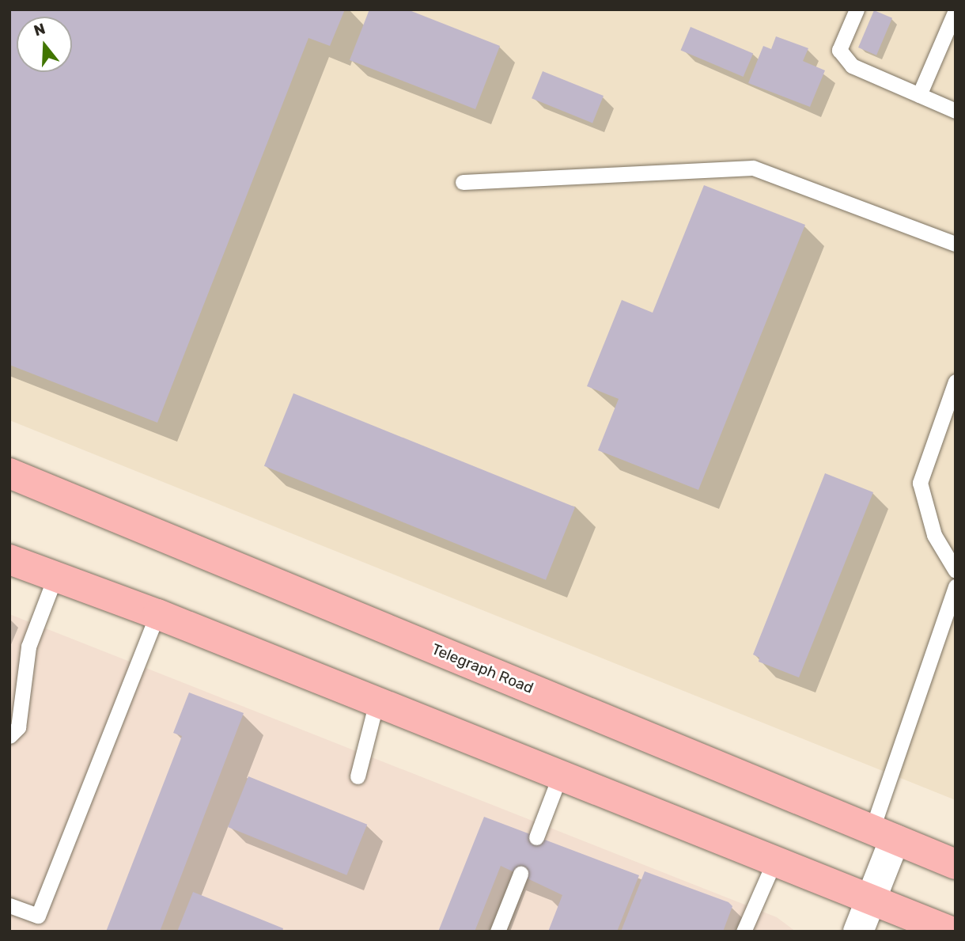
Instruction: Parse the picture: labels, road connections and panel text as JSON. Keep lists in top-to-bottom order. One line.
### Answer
{"streets":{"main road":["Telegraph Road"]},"north":"top"}
